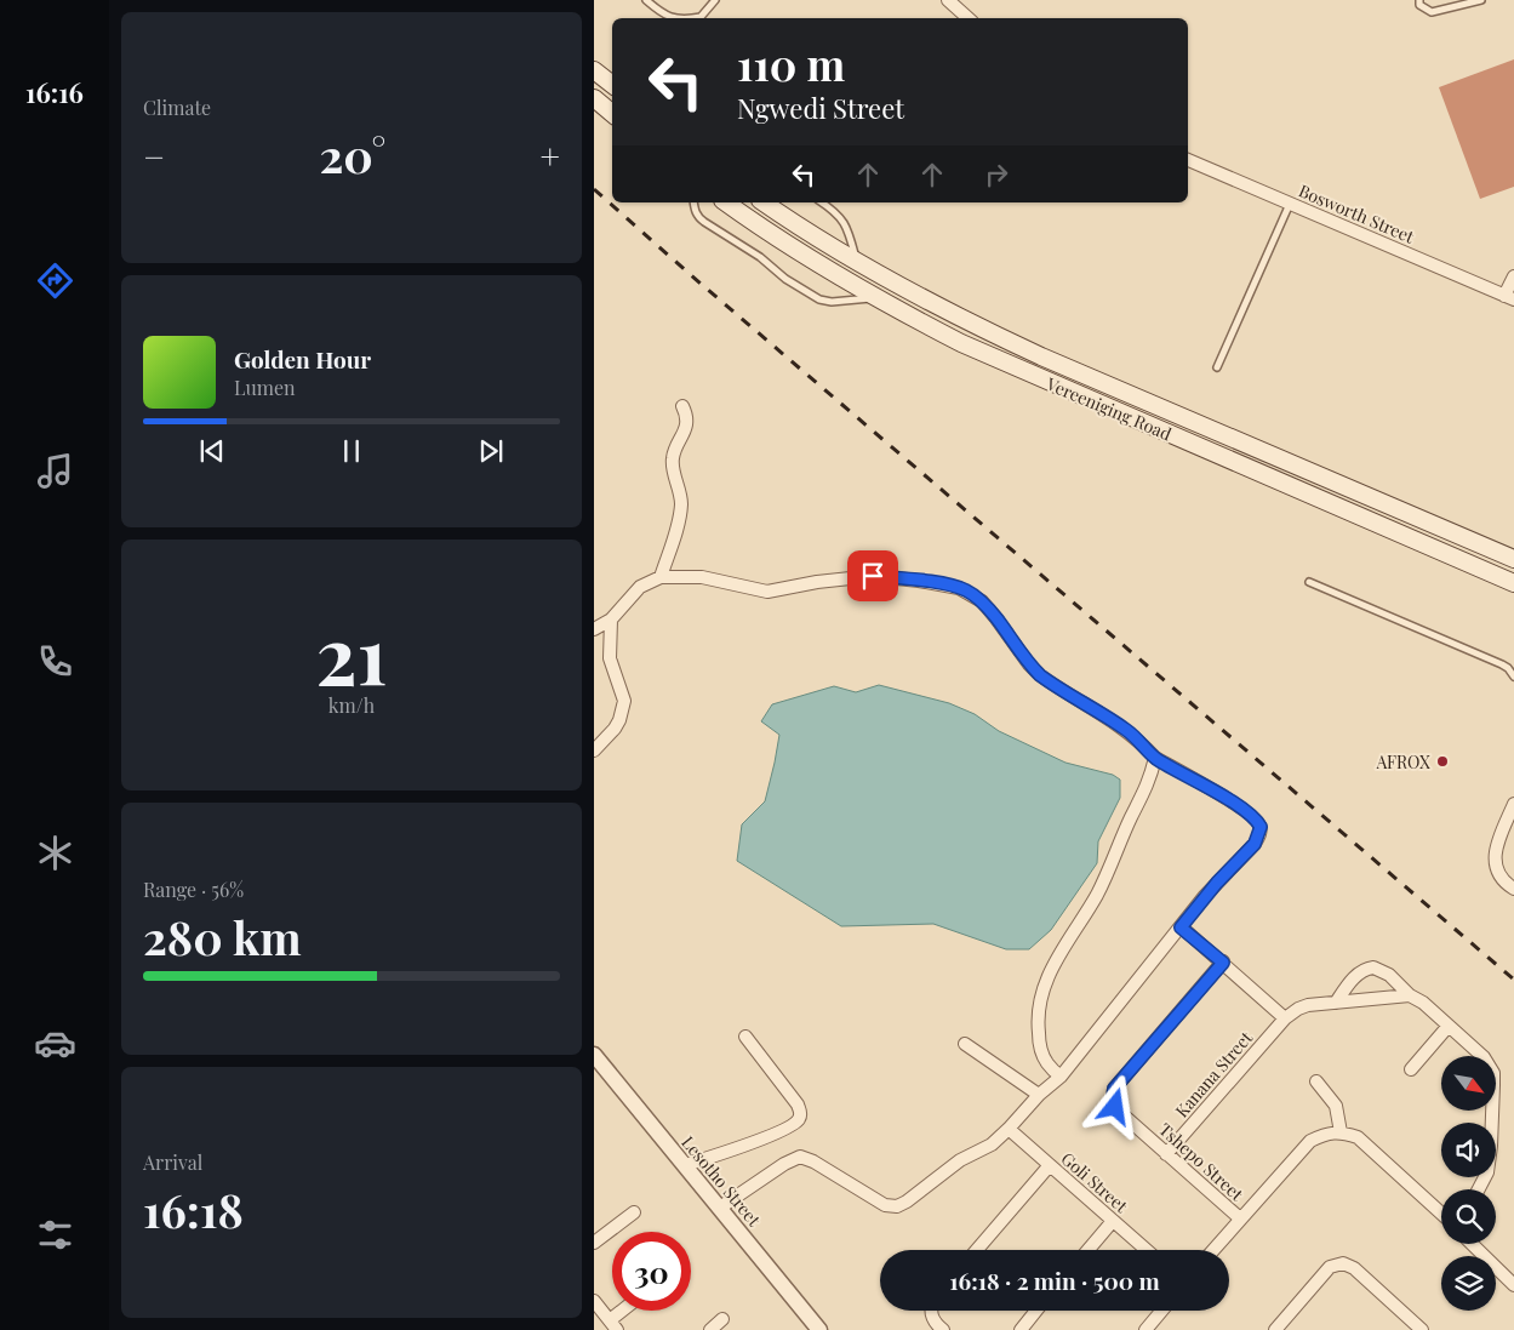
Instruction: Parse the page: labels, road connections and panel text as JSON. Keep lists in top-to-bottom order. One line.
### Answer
{"streets":{"main road":["Vereeniging Road"],"street":["Bosworth Street","Kanana Street","Tshepo Street","Lesotho Street","Goli Street"]},"crossings":[["Kanana Street","Tshepo Street"]],"places":["AFROX"],"north":"bottom right","page":{"tabs":"16:16","tile":["Climate",["21","km/h"],["Range · 56%","280 km"],["Arrival","16:18"]],"turn":["110 m","Ngwedi Street"],"heat":["−","20°","+"],"song":["Golden Hour","Lumen"],"limit":"30","trip":"16:18 · 2 min · 500 m"}}
